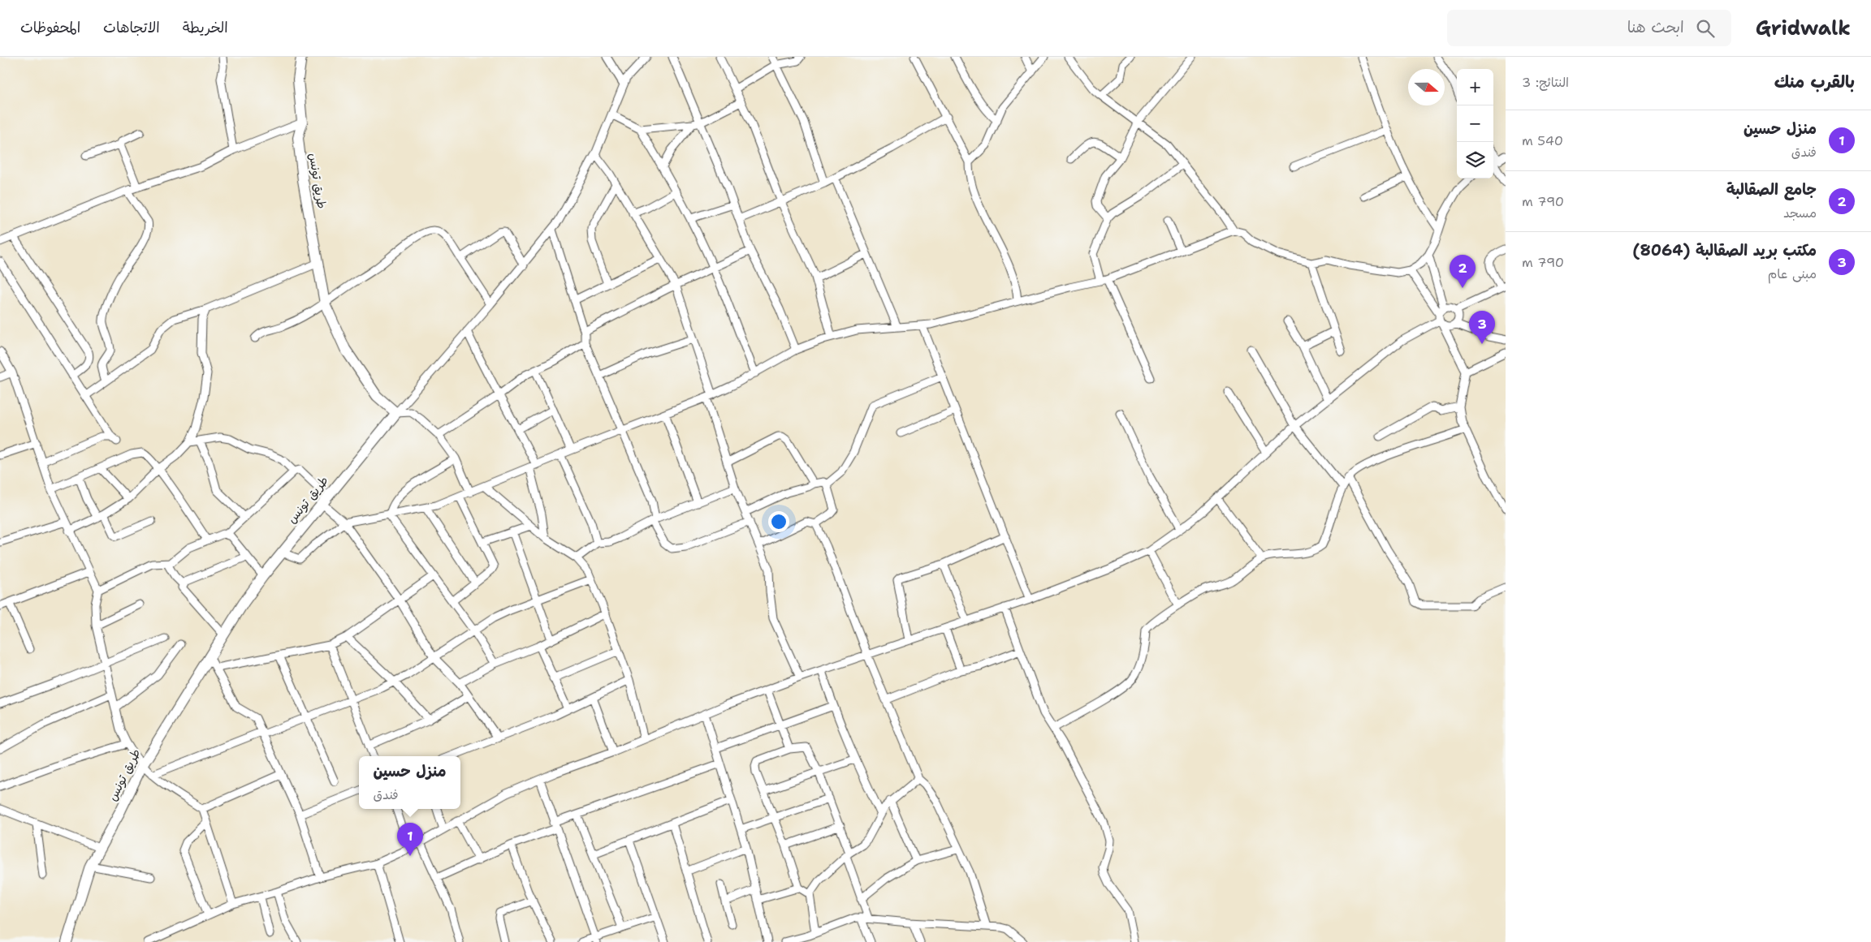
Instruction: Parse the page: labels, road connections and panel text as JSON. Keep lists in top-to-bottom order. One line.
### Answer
{"streets":{"main road":["طريق تونس"]},"north":"right","page":{"header":"Gridwalk","search":"ابحث هنا","nav":["الخريطة","الاتجاهات","المحفوظات"],"heading":["بالقرب منك","النتائج: 3"],"map_buttons":["+","−"],"list":[{"mark":"1","name":"منزل حسين","note":"فندق","value":"540 m"},{"mark":"2","name":"جامع الصقالبة","note":"مسجد","value":"790 m"},{"mark":"3","name":"مكتب بريد الصقالبة (8064)","note":"مبنى عام","value":"790 m"}],"pins":["2","3","1"],"popup":["منزل حسين","فندق"]}}
